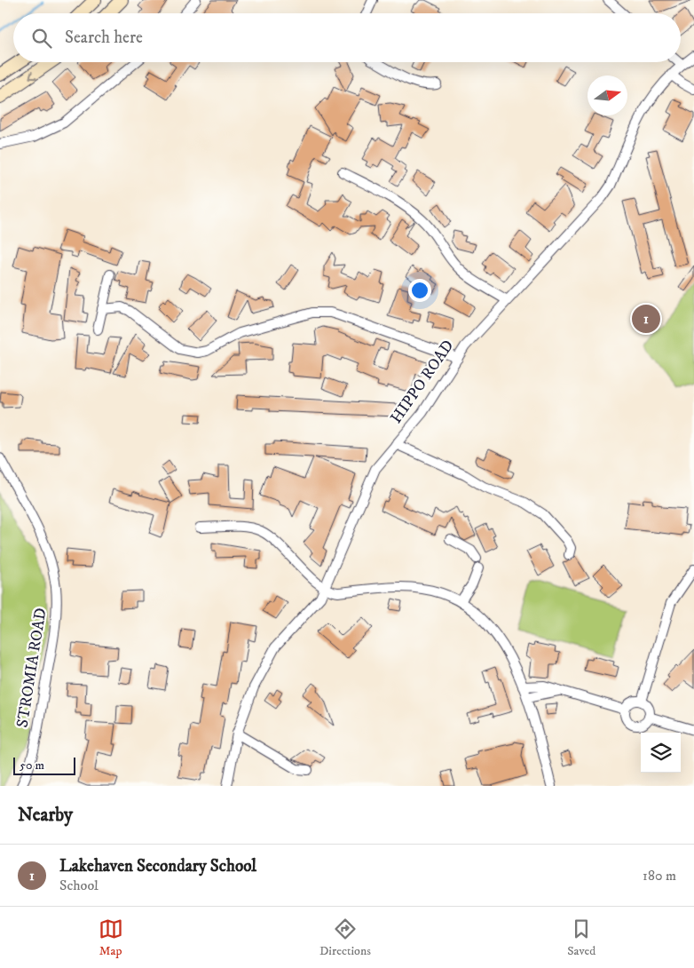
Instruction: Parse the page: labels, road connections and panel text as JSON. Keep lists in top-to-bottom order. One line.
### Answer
{"streets":{"street":["HIPPO ROAD","STROMIA ROAD"]},"scale_bar":"50 m","north":"right","page":{"search":"Search here","pins":"1","scale":"50 m","heading":"Nearby","list":[{"mark":"1","name":"Lakehaven Secondary School","note":"School","value":"180 m"}],"nav":["Map","Directions","Saved"]}}
